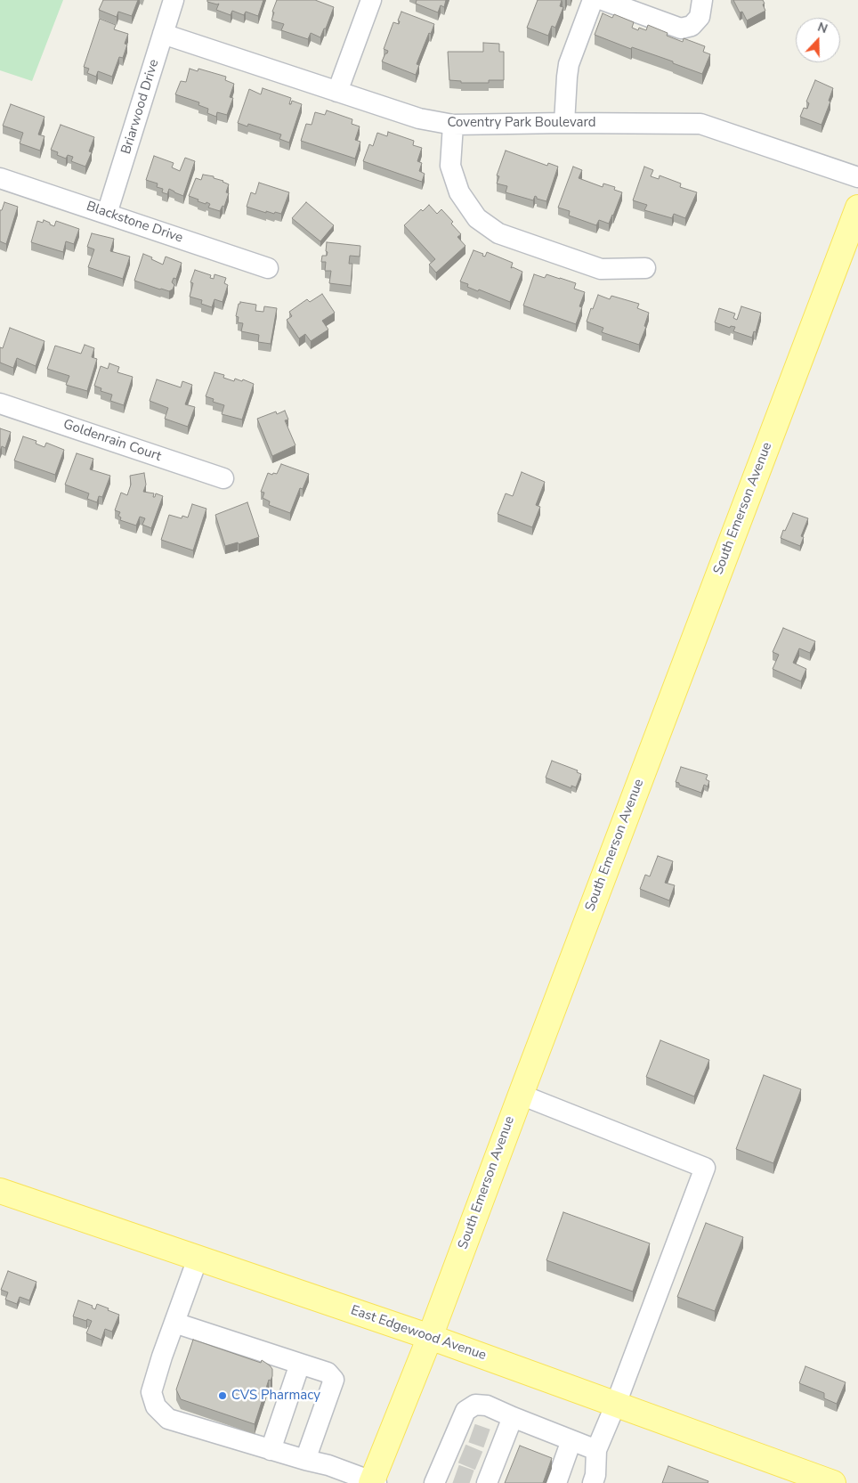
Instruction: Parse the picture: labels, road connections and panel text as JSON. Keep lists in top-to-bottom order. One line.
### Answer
{"streets":{"main road":["South Emerson Avenue","East Edgewood Avenue"],"street":["Briarwood Drive","Coventry Park Boulevard","Blackstone Drive","Goldenrain Court"]},"crossings":[["Briarwood Drive","Coventry Park Boulevard"],["Briarwood Drive","Blackstone Drive"],["South Emerson Avenue","East Edgewood Avenue"]],"places":["CVS Pharmacy"],"north":"top"}
